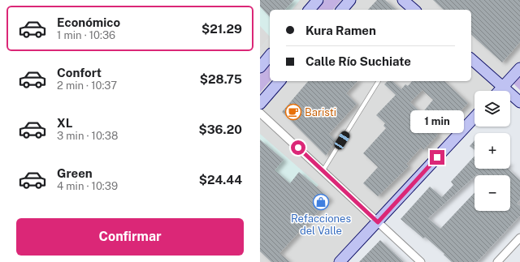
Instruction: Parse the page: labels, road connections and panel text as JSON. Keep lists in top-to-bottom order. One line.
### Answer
{"places":{"cafe":["Baristi"],"shop":["Refacciones del Valle"]},"page":{"list":[{"name":"Económico","note":"1 min · 10:36","value":"$21.29"},{"name":"Confort","note":"2 min · 10:37","value":"$28.75"},{"name":"XL","note":"3 min · 10:38","value":"$36.20"},{"name":"Green","note":"4 min · 10:39","value":"$24.44"}],"banner":["Kura Ramen","Calle Río Suchiate"],"map_buttons":["+","−"],"bubble":"1 min","buttons":"Confirmar"}}
